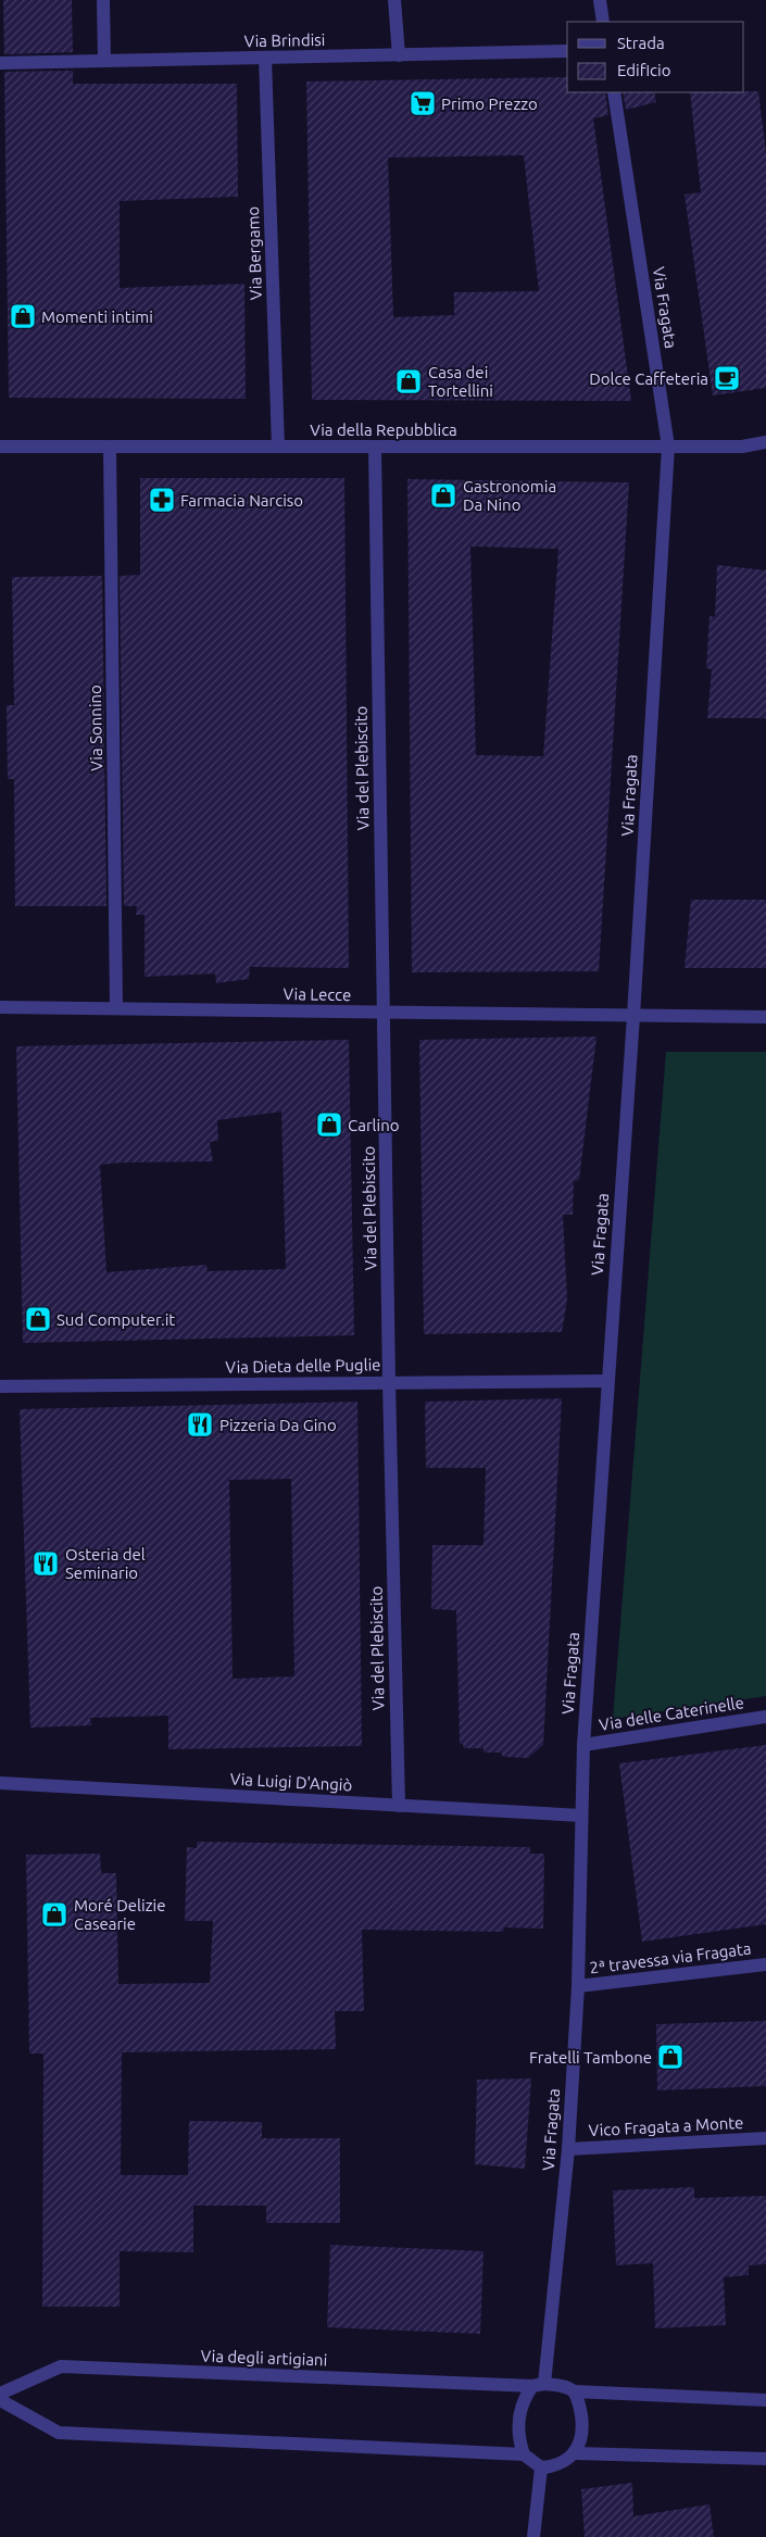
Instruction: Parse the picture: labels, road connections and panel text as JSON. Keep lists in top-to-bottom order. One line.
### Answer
{"streets":{"street":["Via Brindisi","Via Bergamo","Via Fragata","Via della Repubblica","Via Sonnino","Via del Plebiscito","Via Lecce","Via Dieta delle Puglie","Via delle Caterinelle","Via Luigi D'Angiò","2ª travessa via Fragata","Vico Fragata a Monte","Via degli artigiani"]},"crossings":[["Via Brindisi","Via Bergamo"],["Via Bergamo","Via della Repubblica"],["Via Fragata","Via della Repubblica"],["Via Fragata","Via Lecce"],["Via Fragata","Via Dieta delle Puglie"],["Via Fragata","Via delle Caterinelle"],["Via Fragata","Via Luigi D'Angiò"],["Via Fragata","2ª travessa via Fragata"],["Via Fragata","Vico Fragata a Monte"],["Via Fragata","Via degli artigiani"],["Via della Repubblica","Via Sonnino"],["Via della Repubblica","Via del Plebiscito"],["Via Sonnino","Via Lecce"],["Via del Plebiscito","Via Lecce"],["Via del Plebiscito","Via Dieta delle Puglie"],["Via del Plebiscito","Via Luigi D'Angiò"]],"places":{"supermarket":["Primo Prezzo"],"shop":["Momenti intimi","Casa dei Tortellini","Gastronomia Da Nino","Carlino","Sud Computer.it","Moré Delizie Casearie","Fratelli Tambone"],"cafe":["Dolce Caffeteria"],"pharmacy":["Farmacia Narciso"],"restaurant":["Pizzeria Da Gino","Osteria del Seminario"]},"legend":["Strada","Edificio"]}
